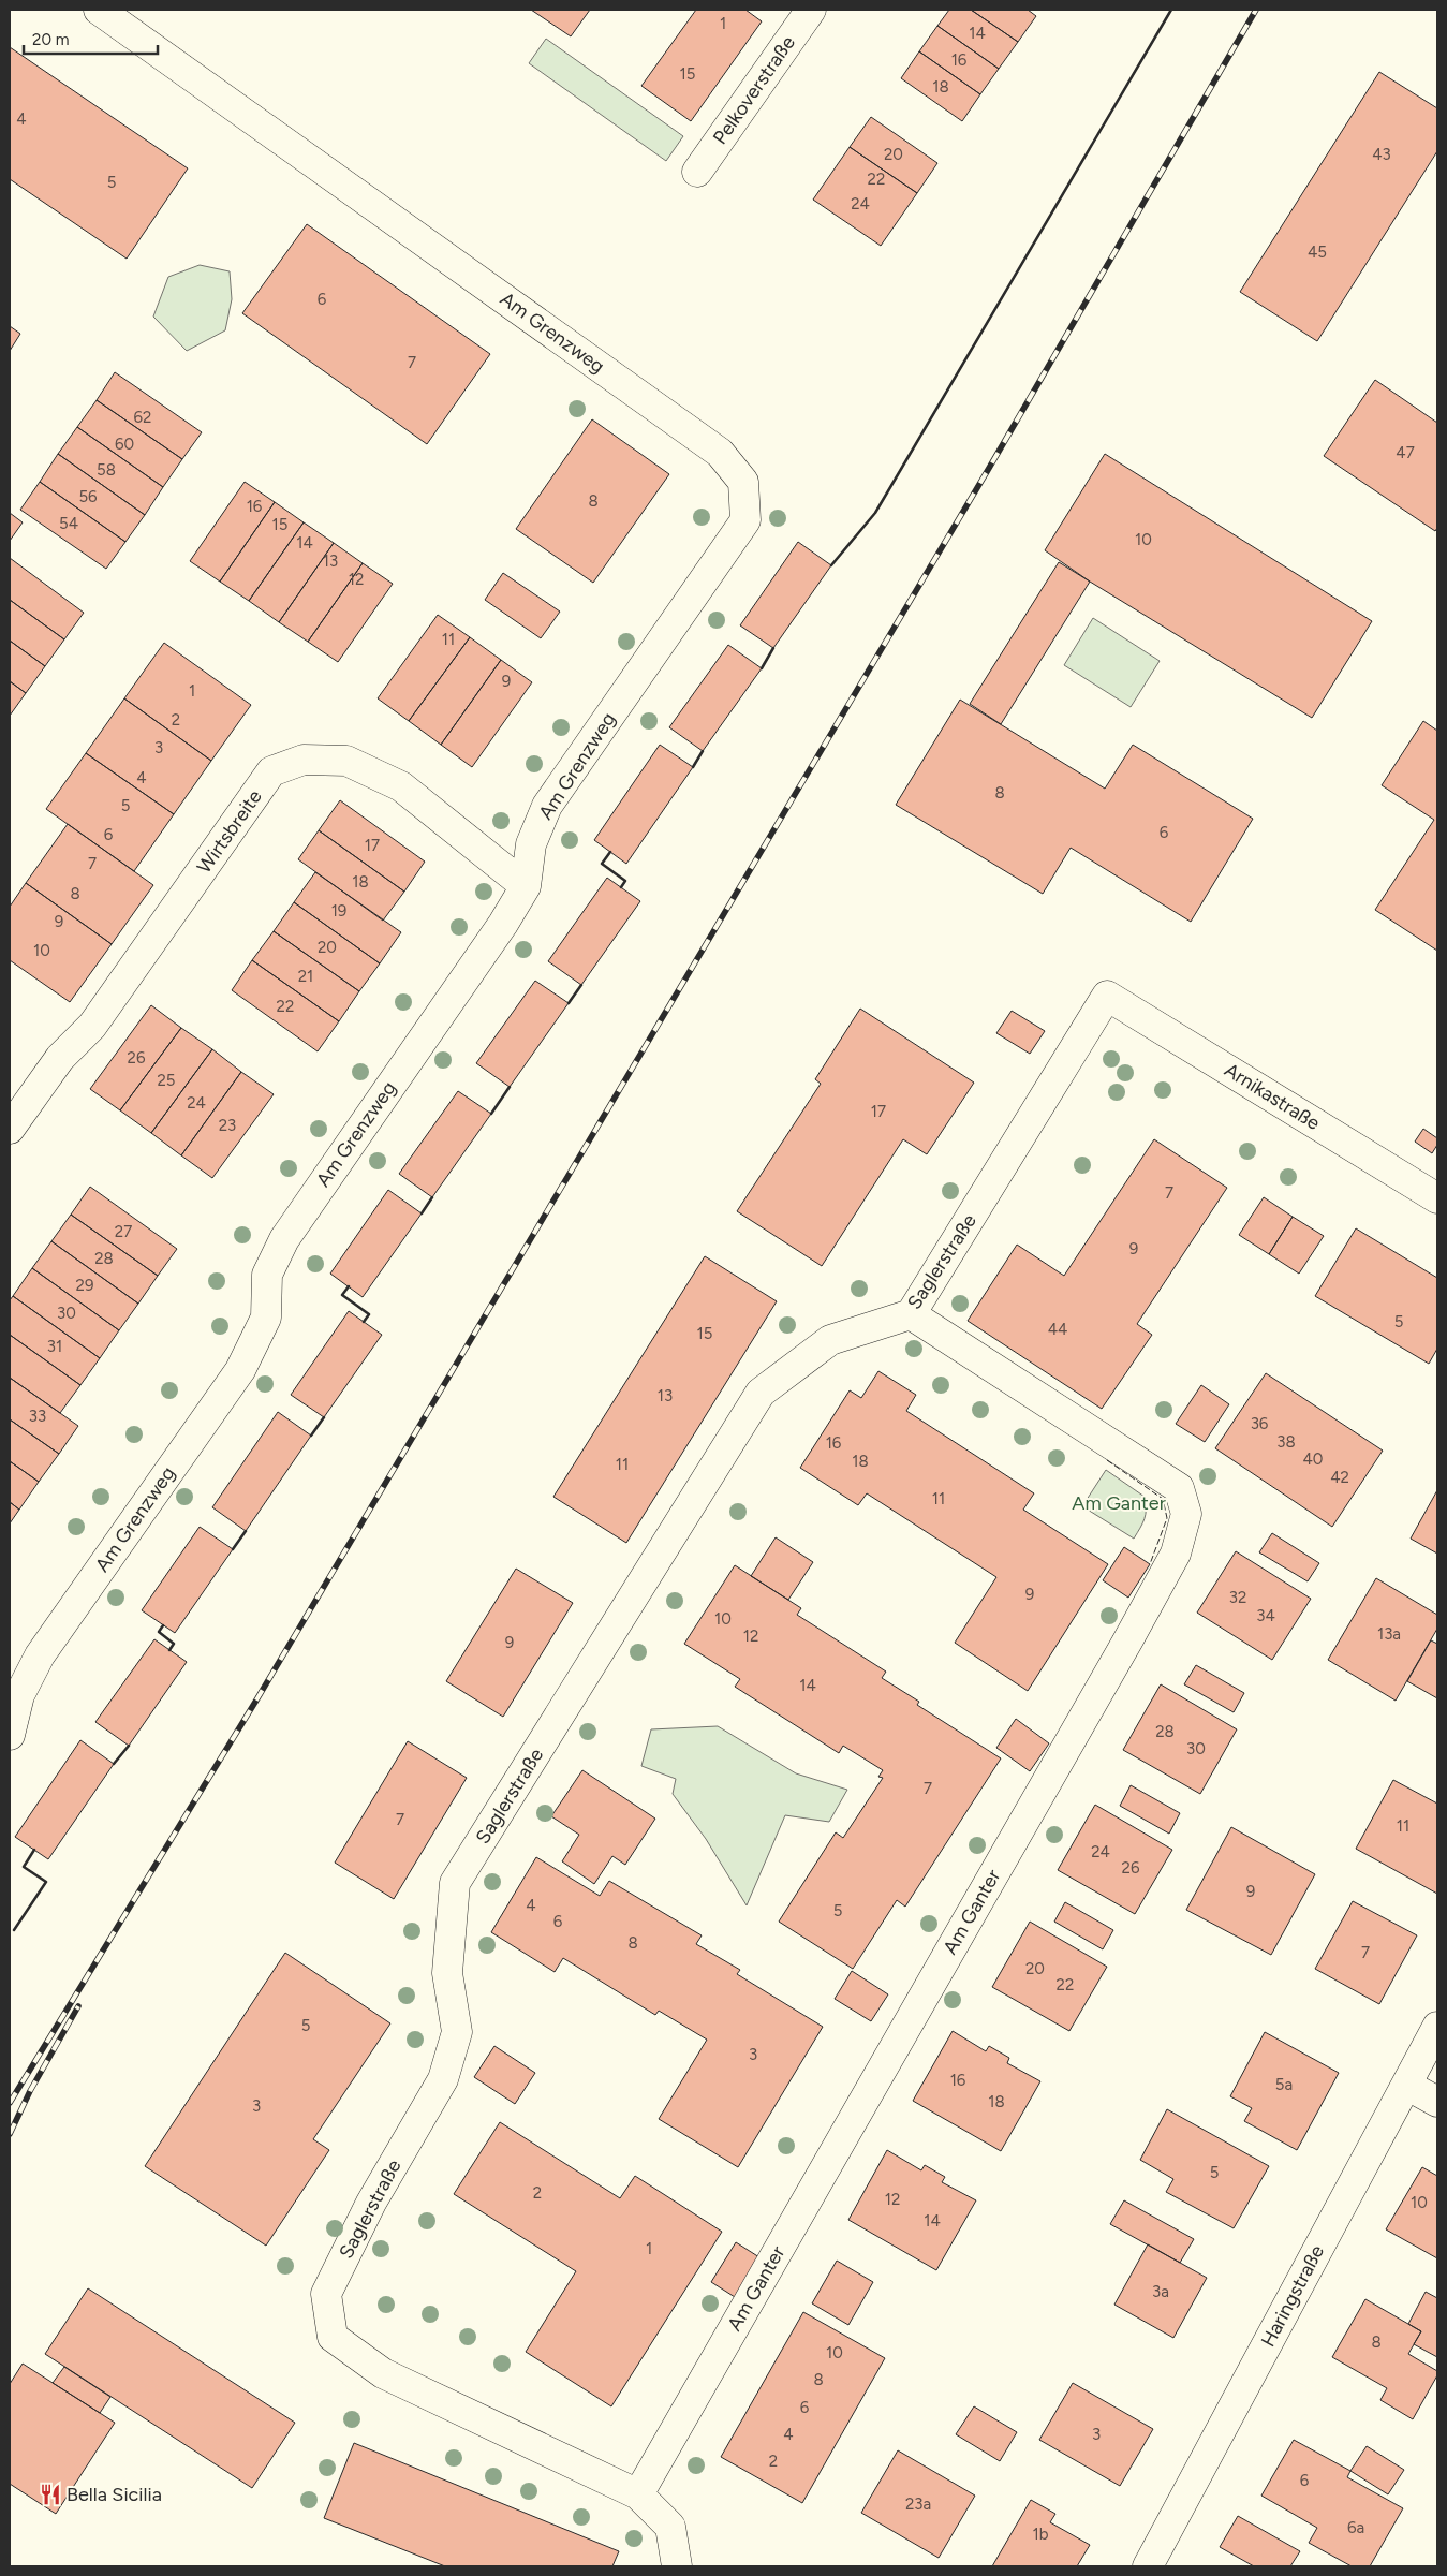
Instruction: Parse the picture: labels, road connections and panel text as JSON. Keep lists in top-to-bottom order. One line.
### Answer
{"streets":{"street":["Pelkoverstraße","Am Grenzweg","Wirtsbreite","Arnikastraße","Saglerstraße","Am Ganter","Haringstraße"]},"crossings":[["Am Grenzweg","Wirtsbreite"],["Arnikastraße","Saglerstraße"],["Saglerstraße","Am Ganter"]],"parks":["Am Ganter"],"places":{"restaurant":["Bella Sicilia"]},"house_numbers":["1","14","16","15","18","4","20","43","22","5","24","45","6","7","62","60","47","58","56","8","16","54","15","10","14","13","12","11","9","1","2","3","4","8","5","6","6","17","7","18","8","19","9","20","10","21","22","26","25","24","17","23","7","27","9","28","29","30","5","44","15","31","13","33","36","38","16","40","18","11","42","11","9","32","34","10","13a","12","9","14","28","30","7","7","11","24","26","9","4","5","6","8","7","20","22","5","3","16","5a","18","3","5","2","12","10","14","1","3a","8","10","8","6","4","3","2","6","23a","6a","1b"],"scale_bar":"20 m"}
